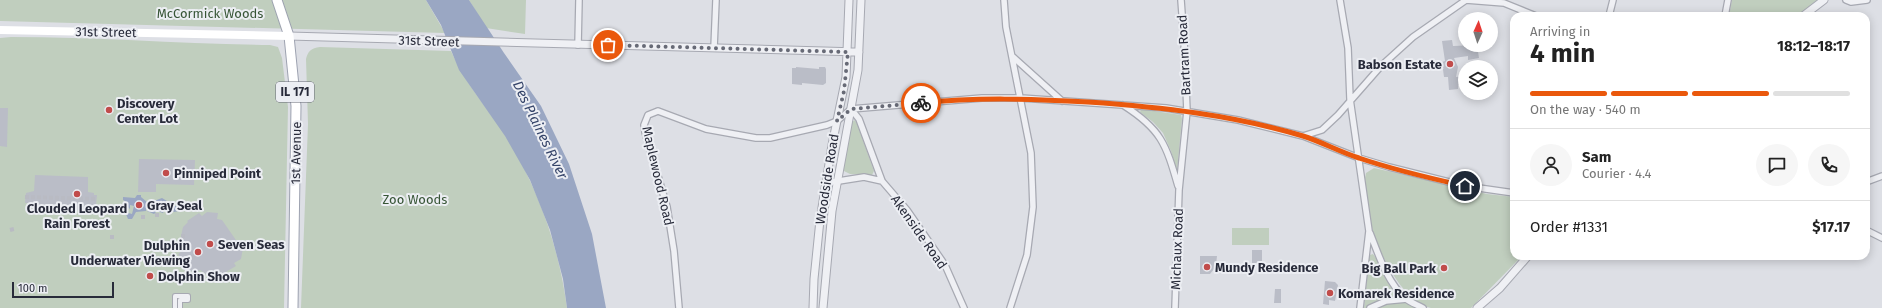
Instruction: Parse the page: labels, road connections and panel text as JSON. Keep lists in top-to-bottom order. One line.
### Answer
{"streets":{"main road":["31st Street","IL 171","1st Avenue"],"street":["Bartram Road","Maplewood Road","Woodside Road","Akenside Road","Michaux Road"]},"crossings":[["31st Street","1st Avenue"],["31st Street","Woodside Road"],["Bartram Road","Michaux Road"],["Maplewood Road","Woodside Road"],["Maplewood Road","Akenside Road"],["Woodside Road","Akenside Road"]],"water":["Des Plaines River"],"parks":["McCormick Woods","Zoo Woods"],"places":["Babson Estate","Discovery Center Lot","Pinniped Point","Clouded Leopard Rain Forest","Gray Seal","Seven Seas","Dulphin Underwater Viewing","Mundy Residence","Big Ball Park","Dolphin Show","Komarek Residence"],"scale_bar":"100 m","north":"top","page":{"heading":["4 min","Arriving in","18:12–18:17"],"panel":["Sam","Courier · 4.4","Order #1331","$17.17"],"bar":"On the way · 540 m","scale":"100 m"}}
